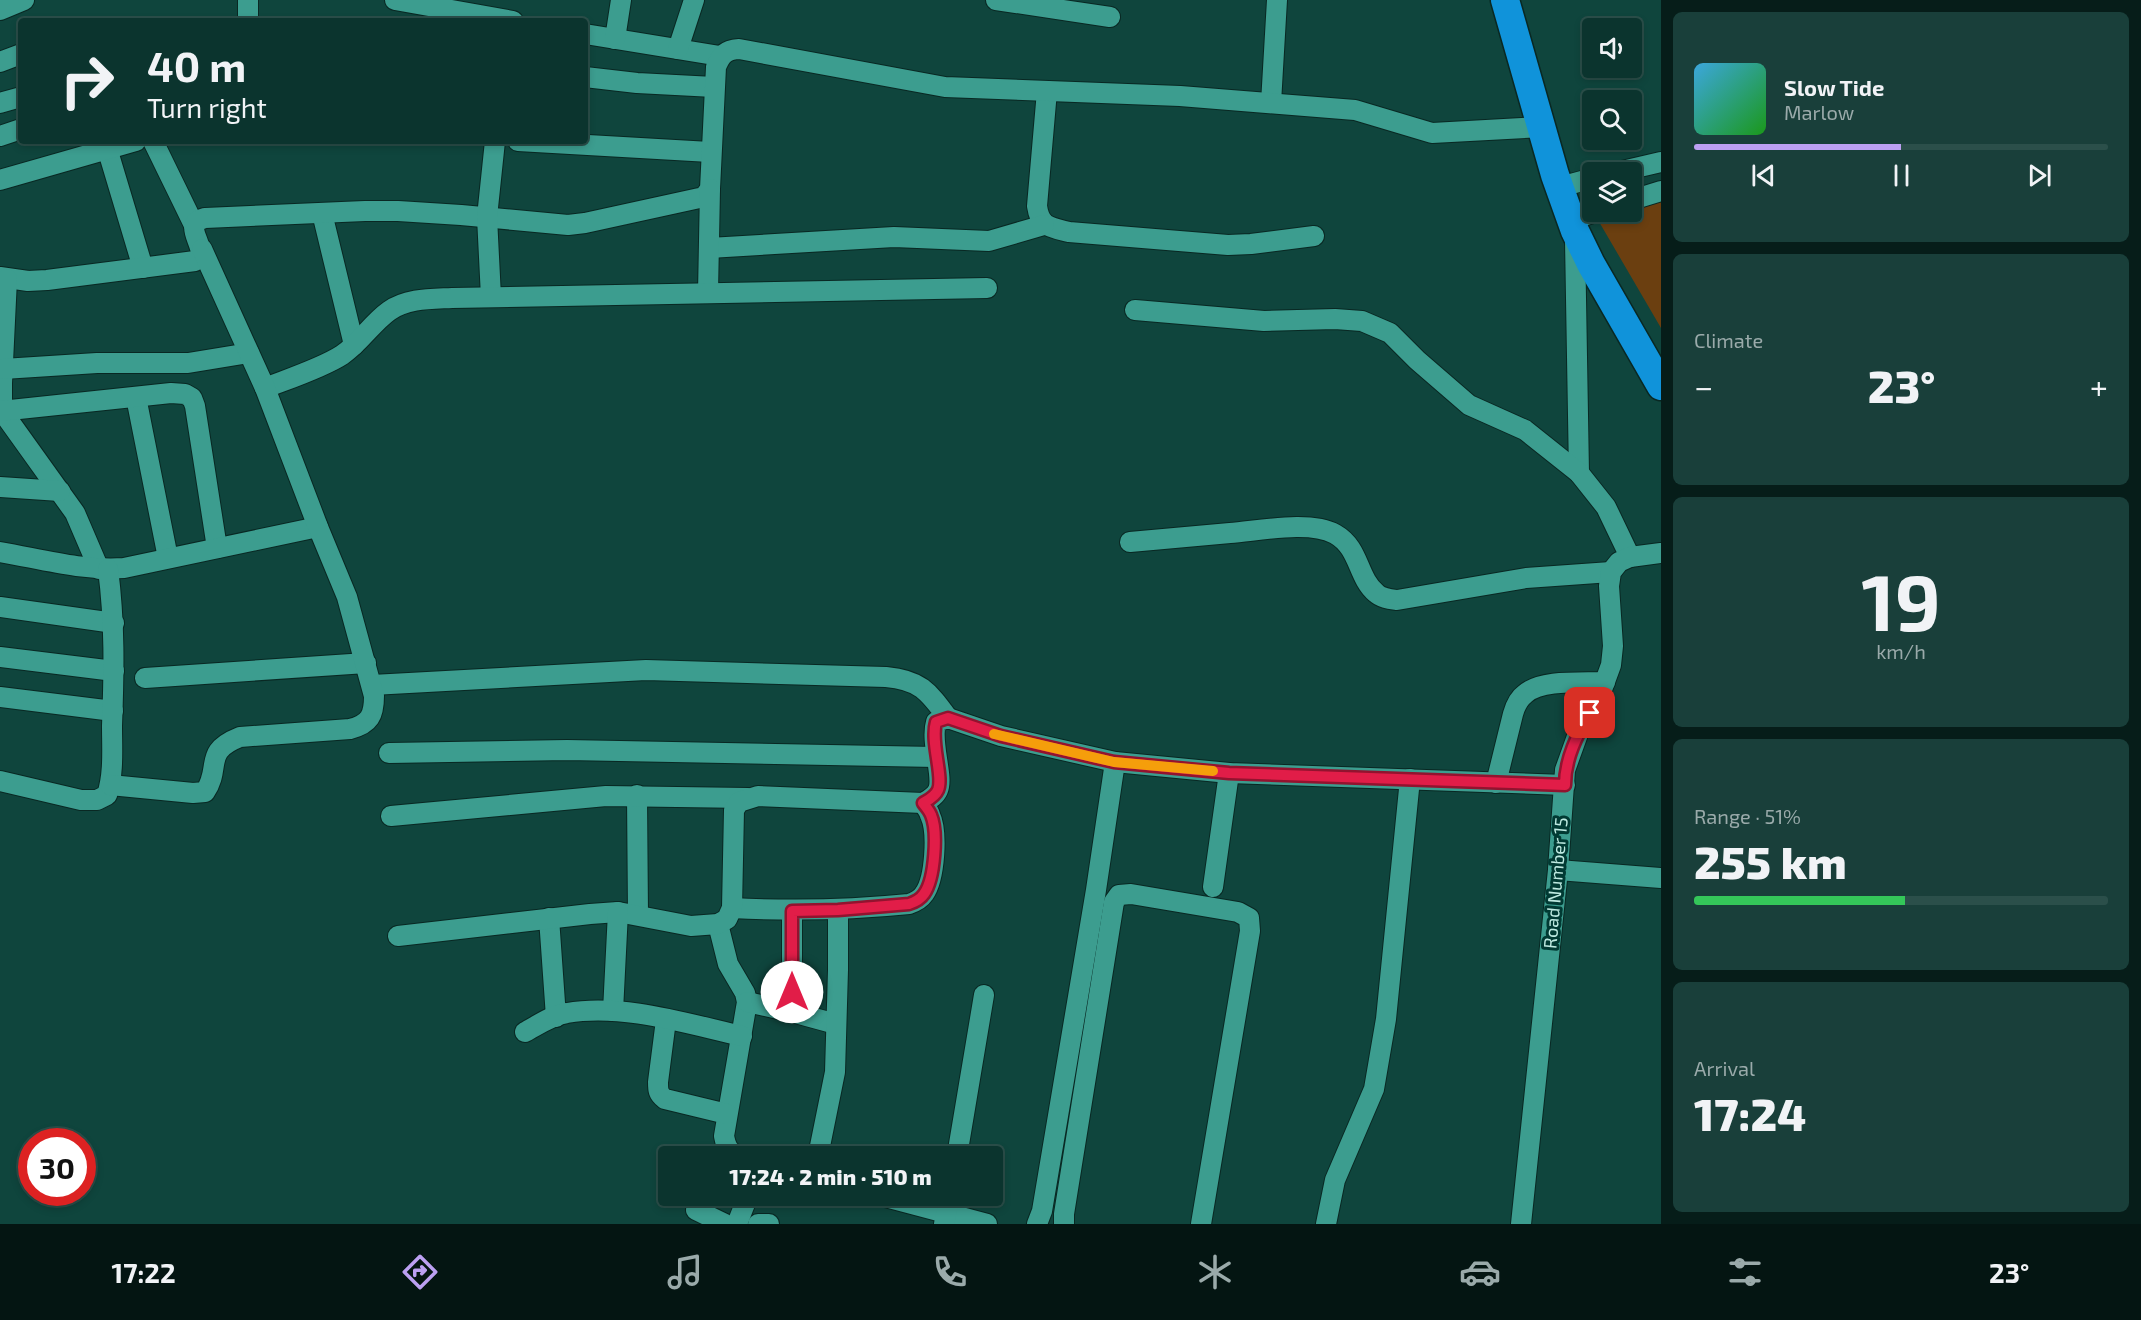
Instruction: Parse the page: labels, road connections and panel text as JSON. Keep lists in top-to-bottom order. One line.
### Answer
{"streets":{"street":["Road Number 15"]},"page":{"turn":["40 m","Turn right"],"song":["Slow Tide","Marlow"],"tile":["Climate",["19","km/h"],["Range · 51%","255 km"],["Arrival","17:24"]],"heat":["−","23°","+"],"limit":"30","trip":"17:24 · 2 min · 510 m","tabs":["17:22","23°"]}}
